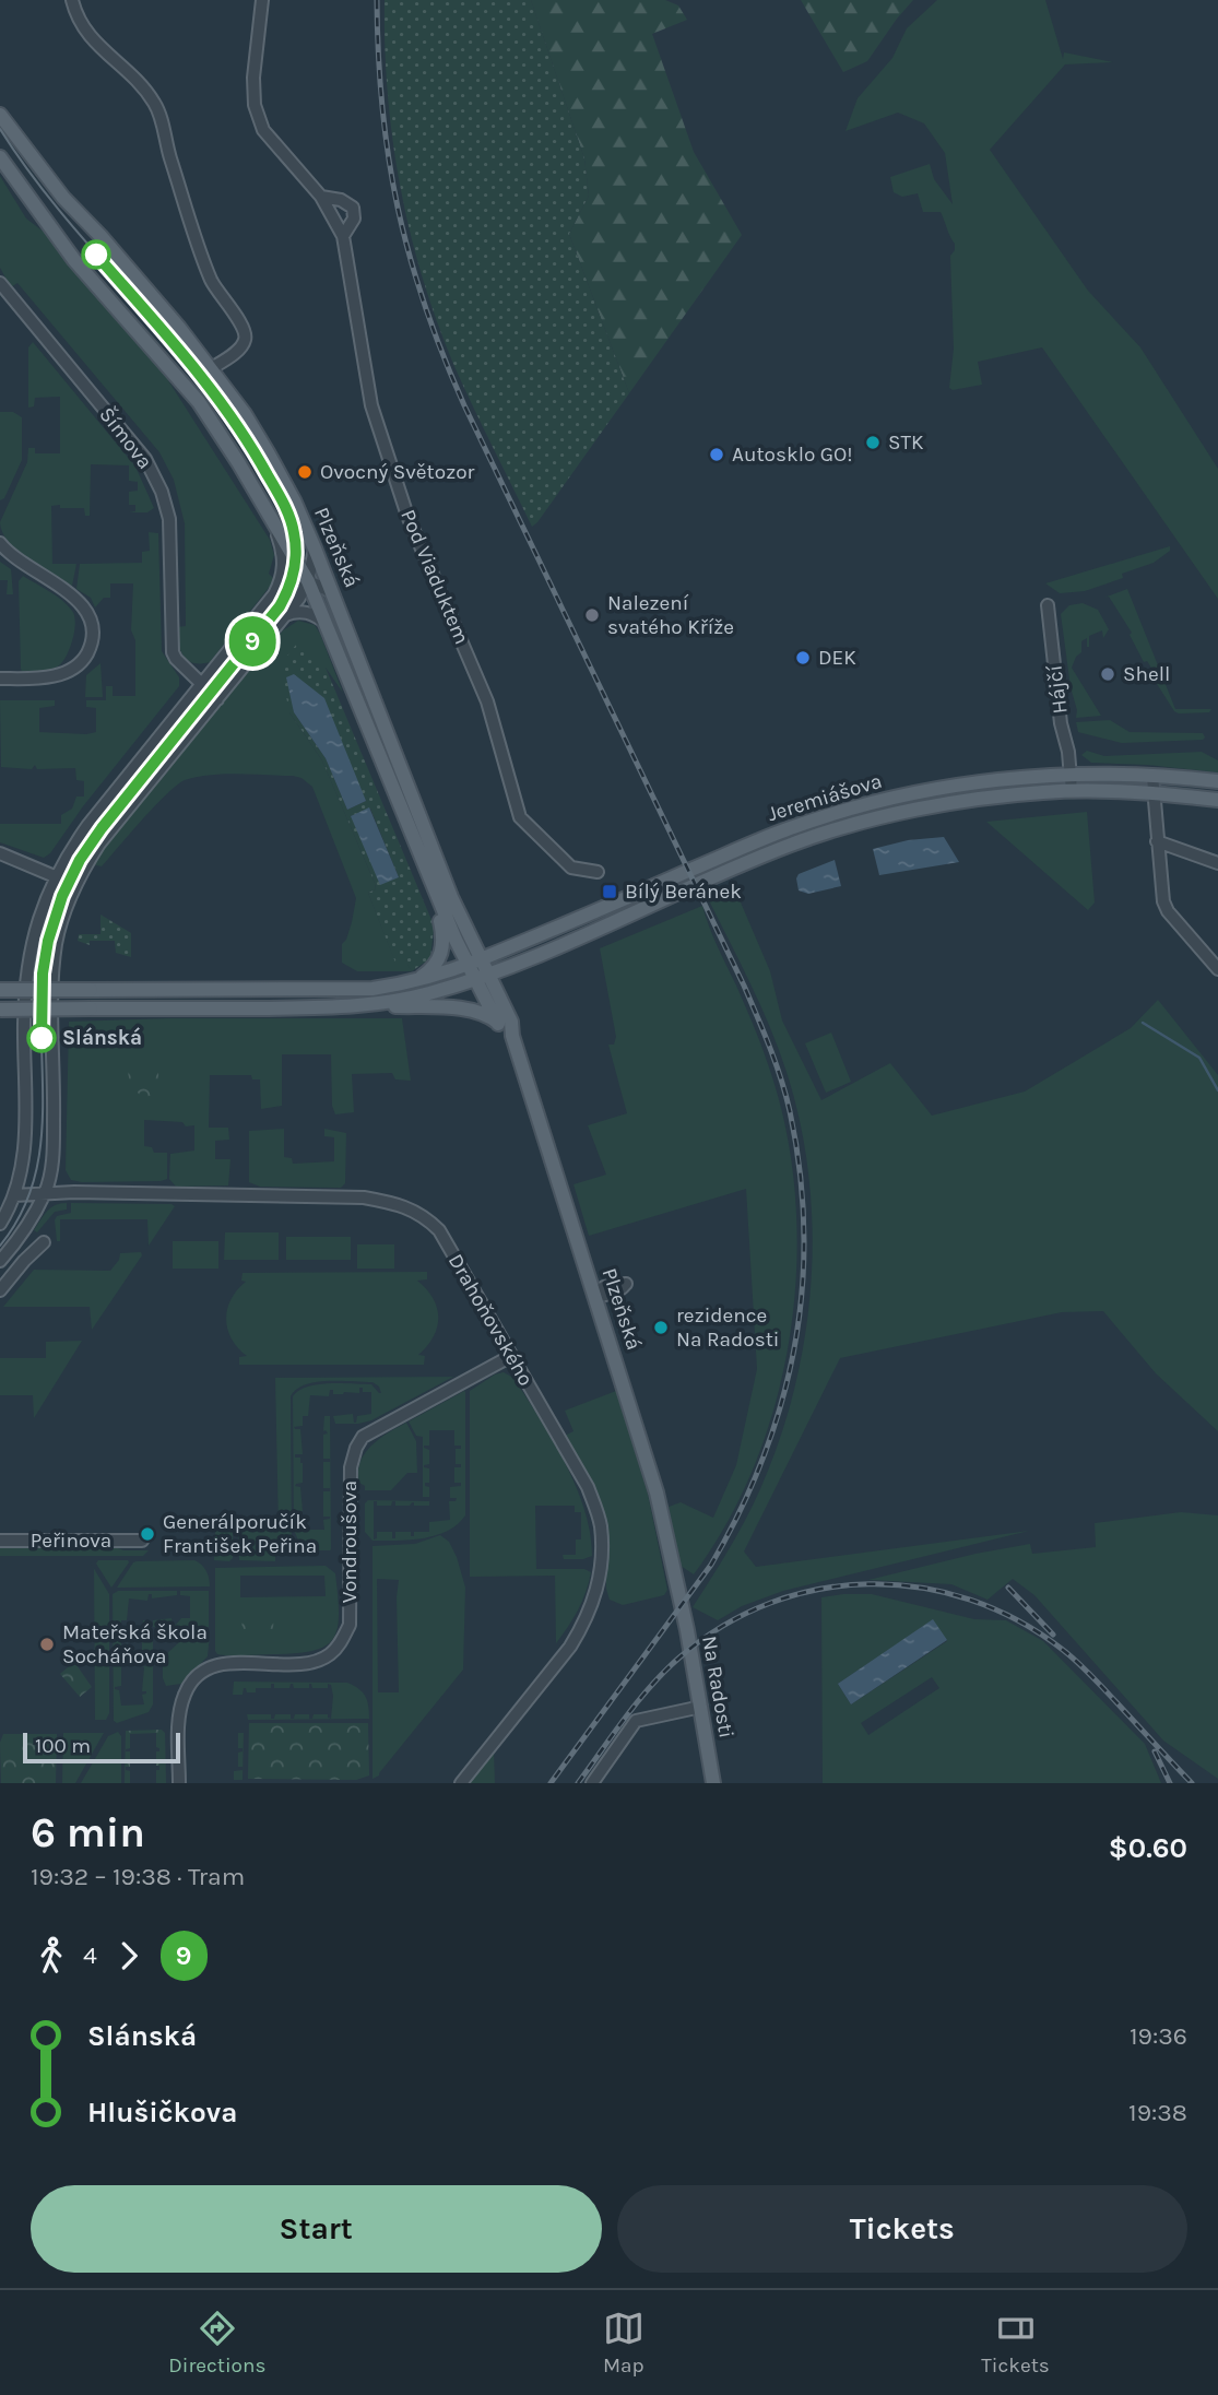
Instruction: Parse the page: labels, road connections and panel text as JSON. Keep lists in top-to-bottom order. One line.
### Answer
{"streets":{"main road":["Plzeňská","Jeremiášova","Na Radosti"],"street":["Šímova","Pod Viaduktem","Hájčí","Drahoňovského","Peřinova","Vondroušova"]},"crossings":[["Plzeňská","Jeremiášova"],["Plzeňská","Na Radosti"],["Hájčí","Jeremiášova"],["Drahoňovského","Vondroušova"]],"places":{"other":["STK","Autosklo GO!","Ovocný Světozor","Nalezení svatého Kříže","DEK","Shell","Slánská","rezidence Na Radosti","Generálporučík František Peřina","Mateřská škola Socháňova"],"transit":["Bílý Beránek"]},"lines":["tram line 9"],"scale_bar":"100 m","page":{"on_map":"9","scale":"100 m","heading":["6 min","19:32 – 19:38 · Tram","$0.60"],"legs":["4","9"],"list":[{"name":"Slánská","value":"19:36"},{"name":"Hlušičkova","value":"19:38"}],"buttons":["Start","Tickets"],"tabs":["Directions","Map","Tickets"]}}
